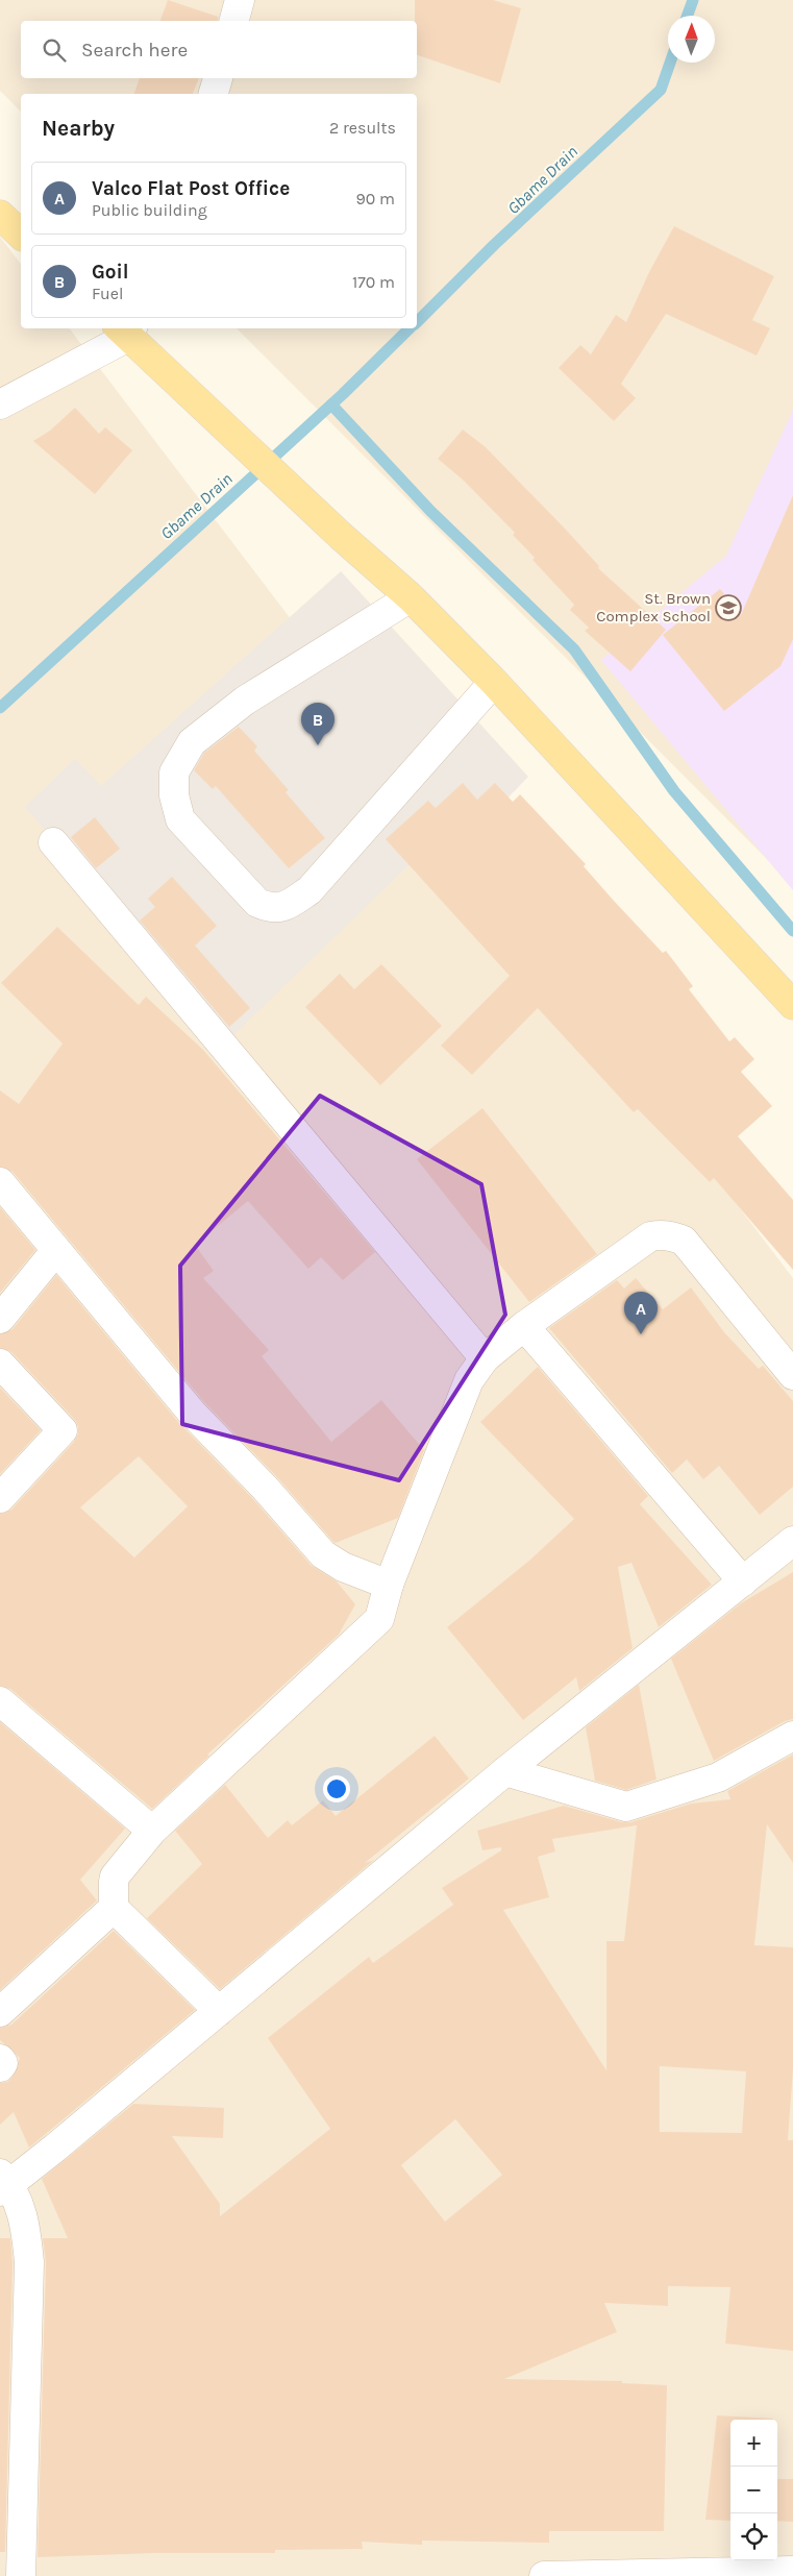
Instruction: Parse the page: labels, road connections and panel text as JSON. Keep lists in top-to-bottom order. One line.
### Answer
{"water":["Gbame Drain"],"places":{"school or university":["St. Brown Complex School"]},"north":"top","page":{"search":"Search here","heading":["Nearby","2 results"],"list":[{"mark":"A","name":"Valco Flat Post Office","note":"Public building","value":"90 m"},{"mark":"B","name":"Goil","note":"Fuel","value":"170 m"}],"pins":["B","A"],"map_buttons":["+","−"]}}
